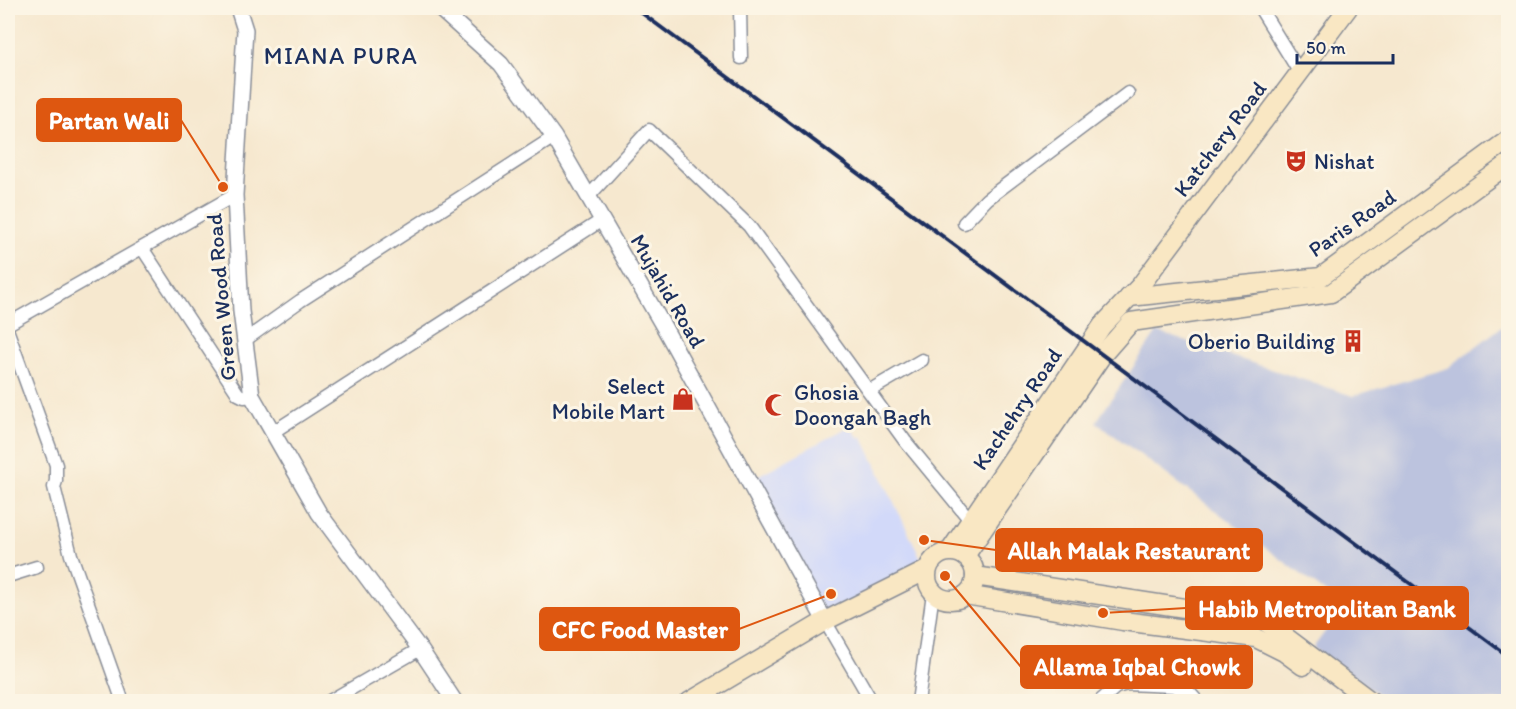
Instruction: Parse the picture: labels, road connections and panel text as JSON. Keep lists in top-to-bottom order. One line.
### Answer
{"streets":{"main road":["Katchery Road","Paris Road","Kachehry Road"],"street":["Mujahid Road","Green Wood Road"]},"crossings":[["Katchery Road","Paris Road"],["Katchery Road","Kachehry Road"],["Paris Road","Kachehry Road"]],"districts":["MIANA PURA"],"places":{"theatre":["Nishat"],"other":["Partan Wali","Allah Malak Restaurant","Allama Iqbal Chowk","CFC Food Master","Habib Metropolitan Bank"],"building":["Oberio Building"],"shop":["Select Mobile Mart"],"mosque":["Ghosia Doongah Bagh"]},"scale_bar":"50 m"}
